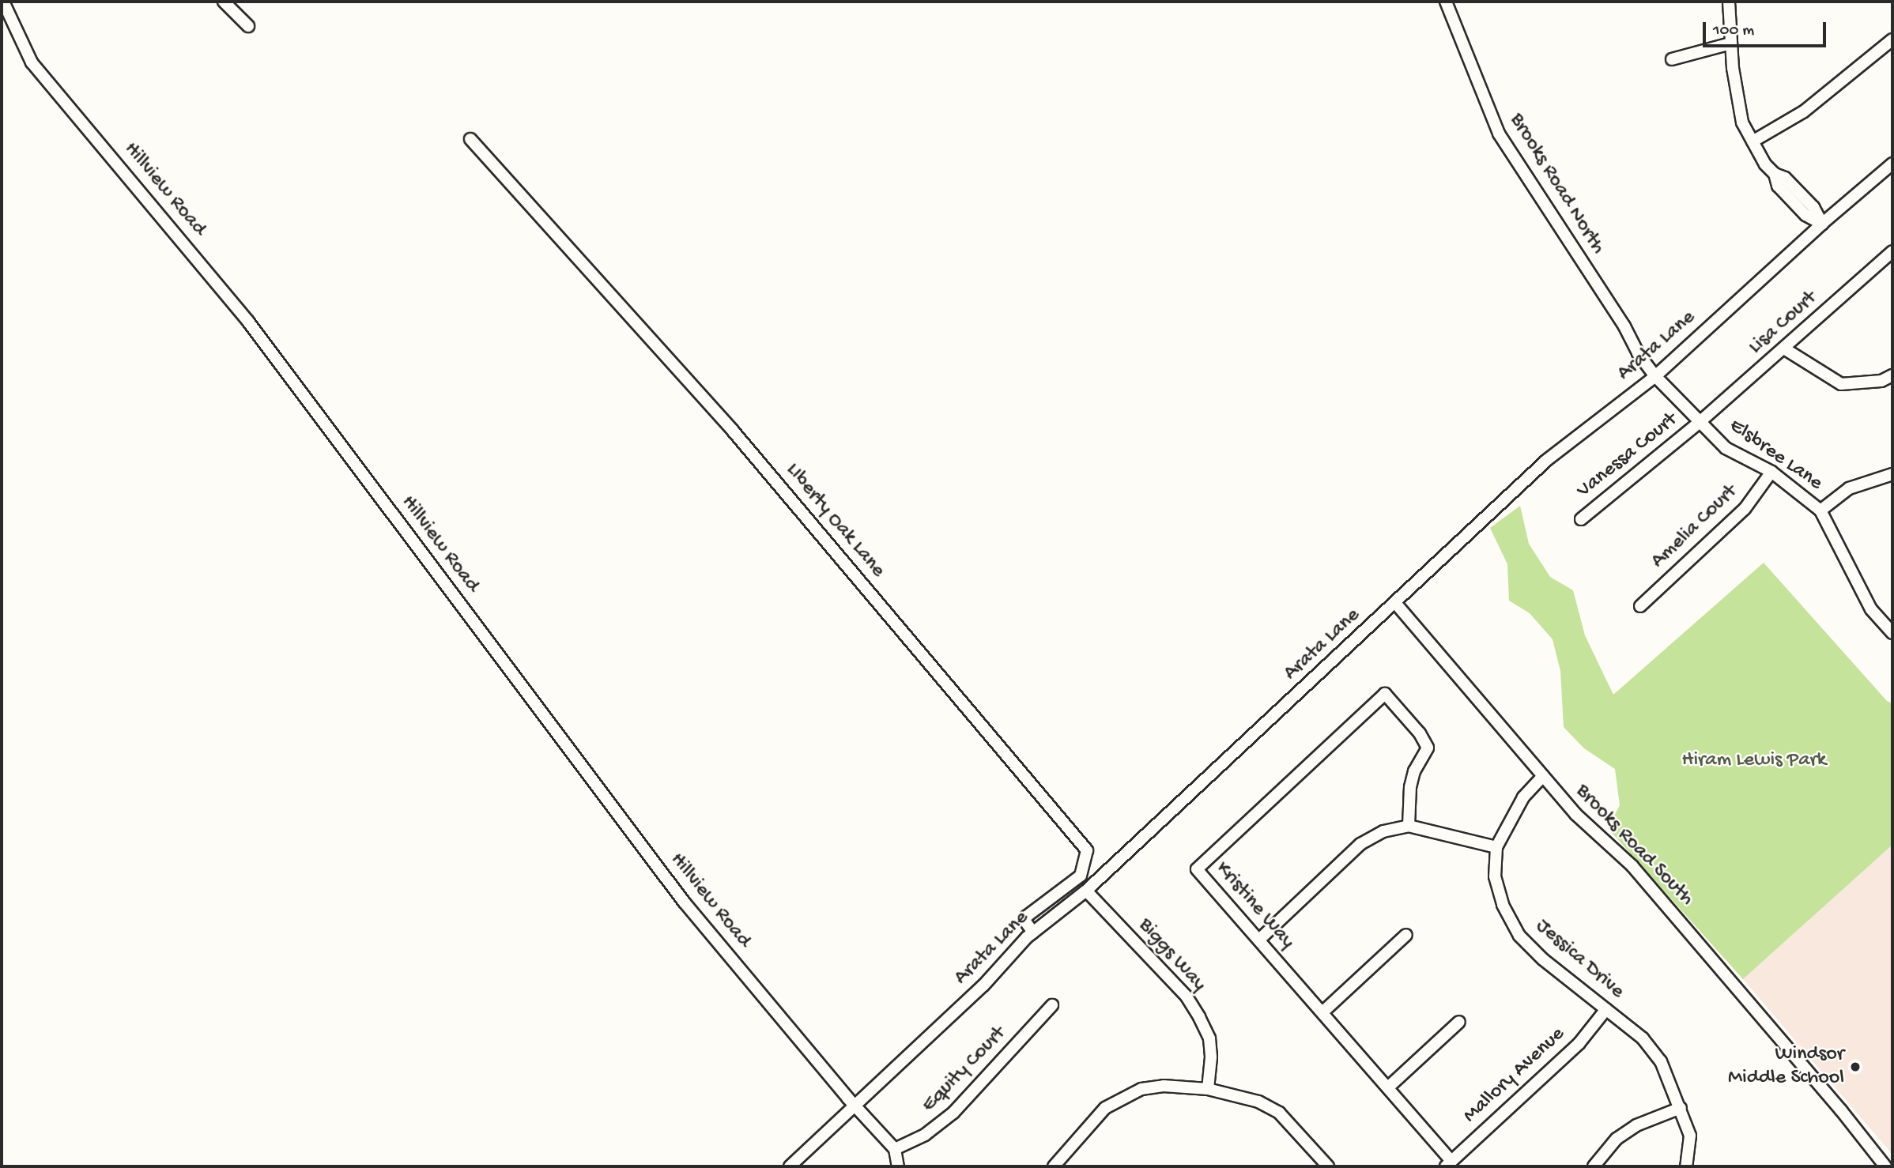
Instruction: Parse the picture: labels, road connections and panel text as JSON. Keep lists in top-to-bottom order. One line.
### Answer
{"streets":{"street":["Brooks Road North","Hillview Road","Lisa Court","Arata Lane","Elsbree Lane","Vanessa Court","LIberty Oak Lane","Amelia Court","Brooks Road South","Kristine Way","Biggs Way","Jessica Drive","Equity Court","Mallory Avenue"]},"crossings":[["Brooks Road North","Arata Lane"],["Brooks Road North","Elsbree Lane"],["Hillview Road","Arata Lane"],["Hillview Road","Equity Court"],["Lisa Court","Elsbree Lane"],["Lisa Court","Vanessa Court"],["Arata Lane","Elsbree Lane"],["Arata Lane","LIberty Oak Lane"],["Arata Lane","Brooks Road South"],["Arata Lane","Biggs Way"],["Elsbree Lane","Vanessa Court"],["Elsbree Lane","Amelia Court"],["Brooks Road South","Jessica Drive"],["Kristine Way","Mallory Avenue"],["Jessica Drive","Mallory Avenue"]],"parks":["Hiram Lewis Park"],"places":["Windsor Middle School"],"scale_bar":"100 m"}
